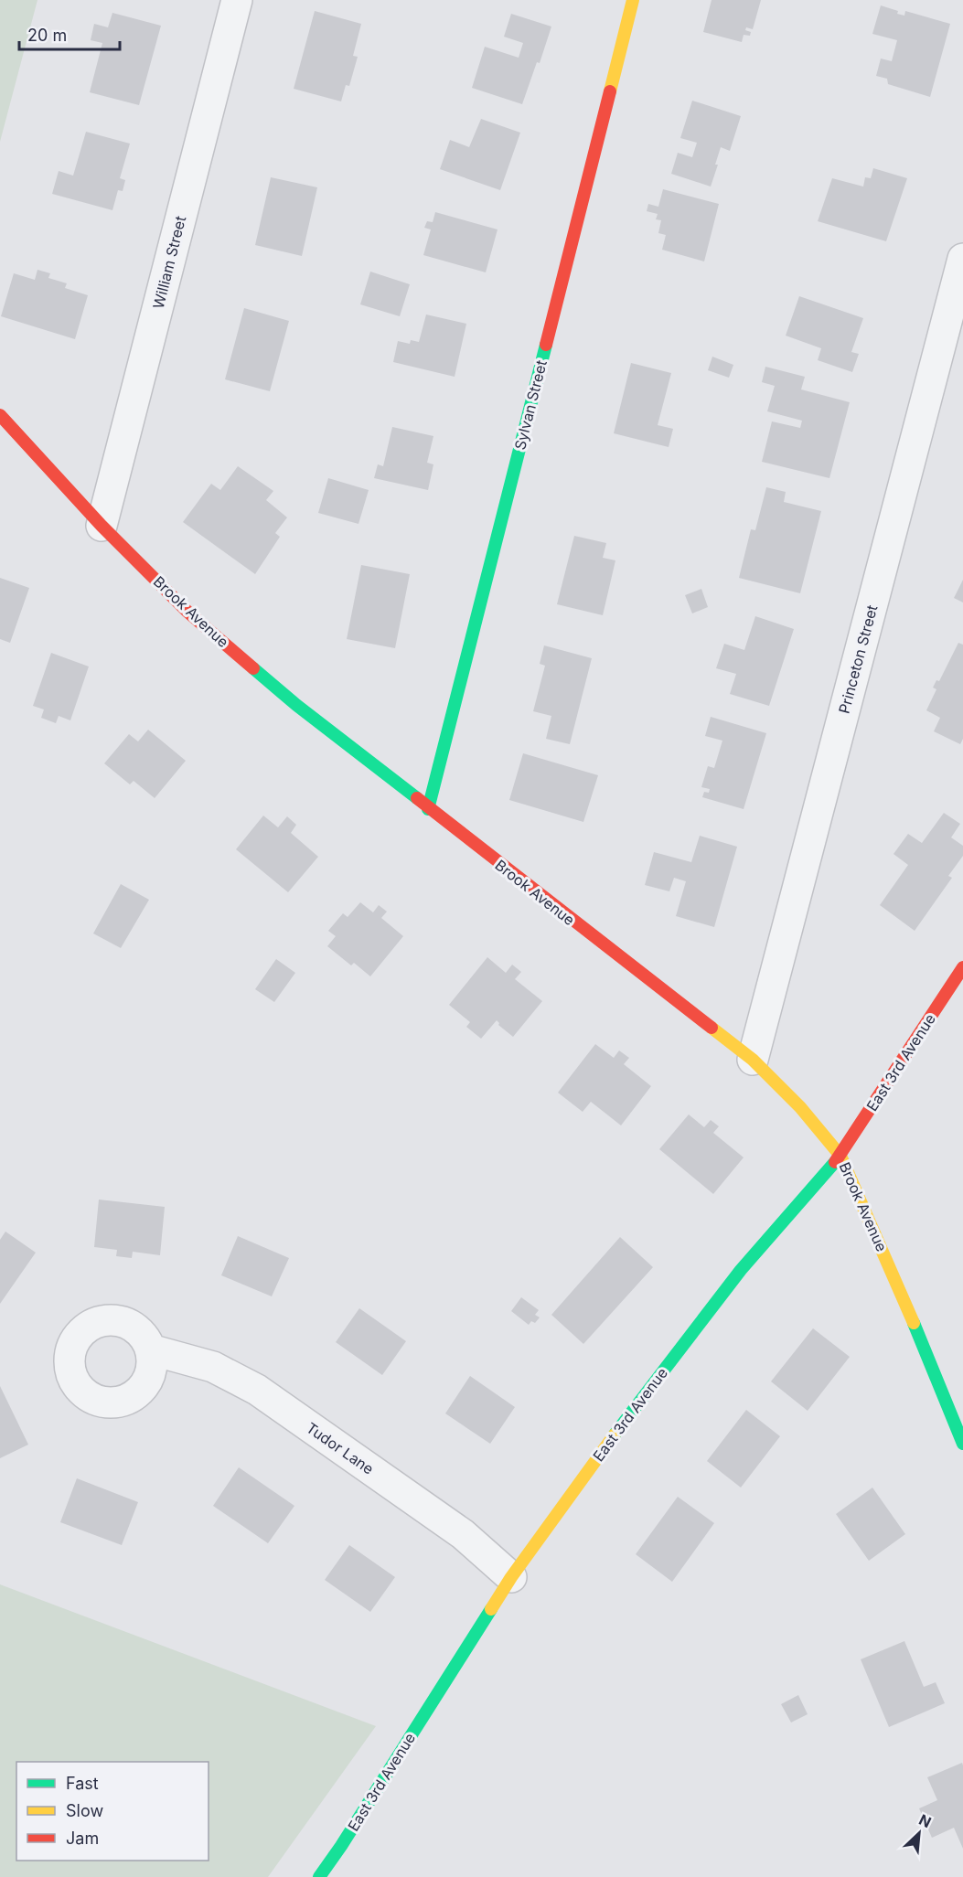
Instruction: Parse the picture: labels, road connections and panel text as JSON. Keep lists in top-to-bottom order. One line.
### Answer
{"streets":{"street":["William Street","Sylvan Street","Brook Avenue","Princeton Street","East 3rd Avenue","Tudor Lane"]},"crossings":[["William Street","Brook Avenue"],["Sylvan Street","Brook Avenue"],["Brook Avenue","Princeton Street"],["Brook Avenue","East 3rd Avenue"],["East 3rd Avenue","Tudor Lane"]],"legend":["Fast","Slow","Jam"],"scale_bar":"20 m","north":"top right"}
